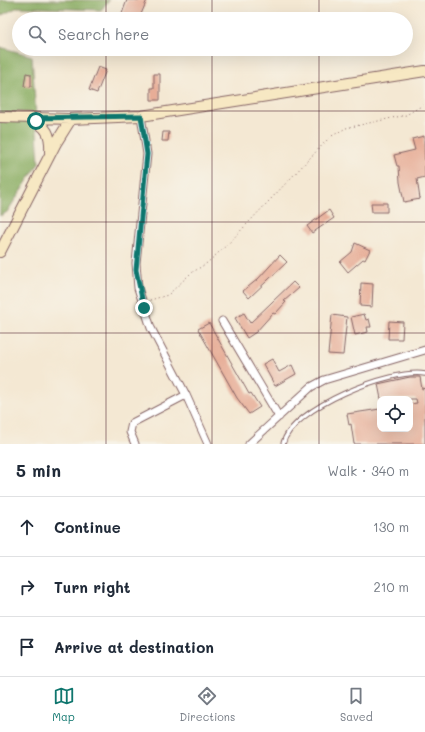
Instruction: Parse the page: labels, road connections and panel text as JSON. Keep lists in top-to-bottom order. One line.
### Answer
{"page":{"search":"Search here","heading":["5 min","Walk · 340 m"],"list":[["Continue","130 m"],["Turn right","210 m"],"Arrive at destination"],"nav":["Map","Directions","Saved"]}}
